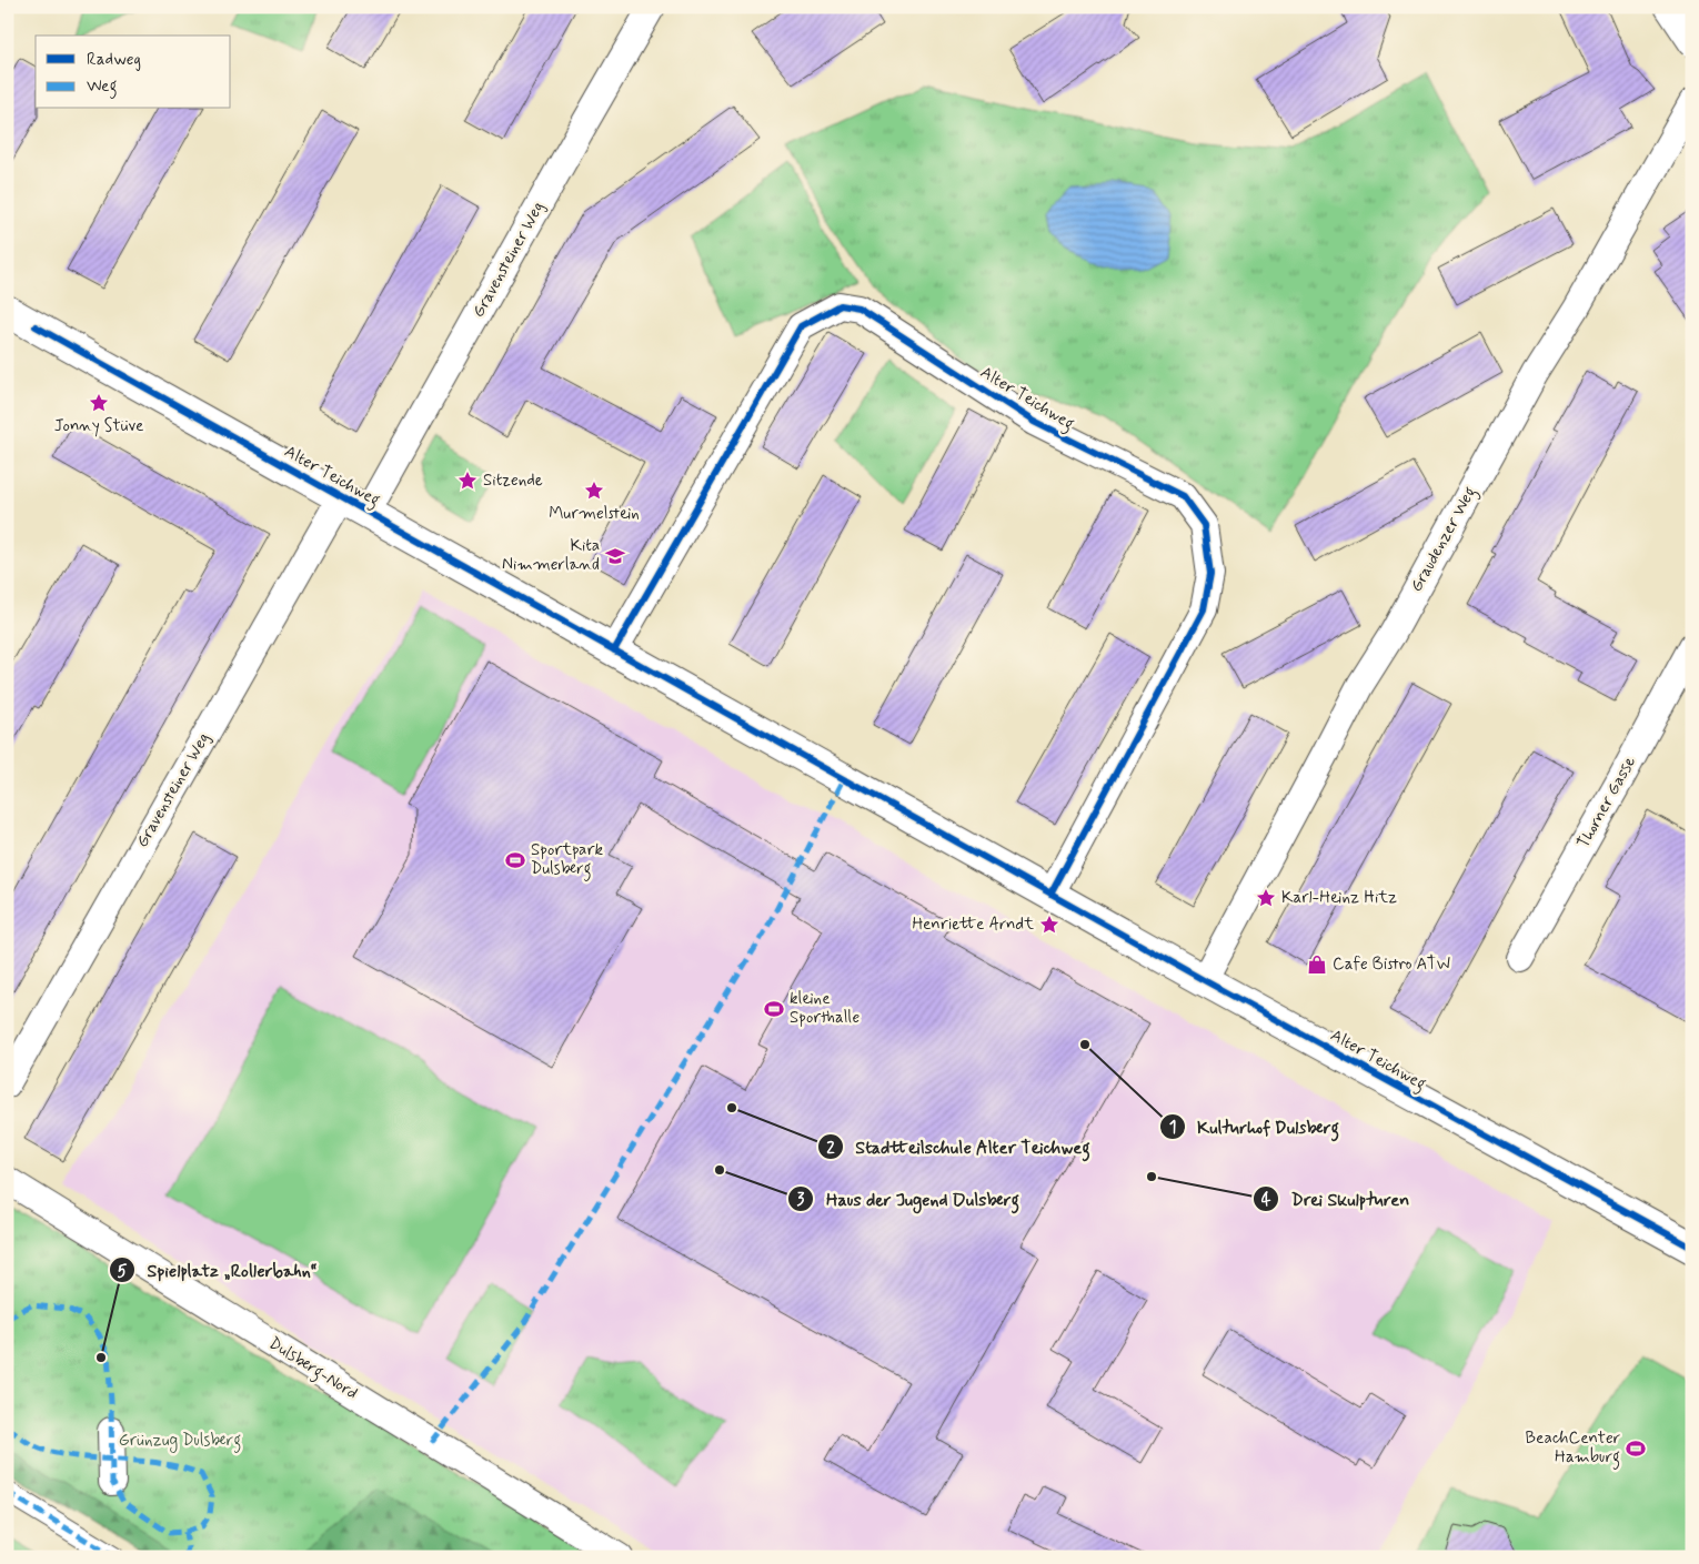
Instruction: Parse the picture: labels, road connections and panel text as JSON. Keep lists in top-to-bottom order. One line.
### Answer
{"streets":{"street":["Gravensteiner Weg","Alter Teichweg","Graudenzer Weg","Thorner Gasse","Dulsberg-Nord"]},"crossings":[["Gravensteiner Weg","Alter Teichweg"],["Alter Teichweg","Graudenzer Weg"]],"parks":["Grünzug Dulsberg"],"places":{"place":["Jonny Stüve","Sitzende","Murmelstein","Karl-Heinz Hitz","Henriette Arndt"],"school or university":["Kita Nimmerland"],"sports":["Sportpark Dulsberg","kleine Sporthalle","BeachCenter Hamburg"],"shop":["Cafe Bistro ATW"],"other":["Kulturhof Dulsberg","Stadtteilschule Alter Teichweg","Haus der Jugend Dulsberg","Drei Skulpturen","Spielplatz „Rollerbahn“"]},"legend":["Radweg","Weg"]}
